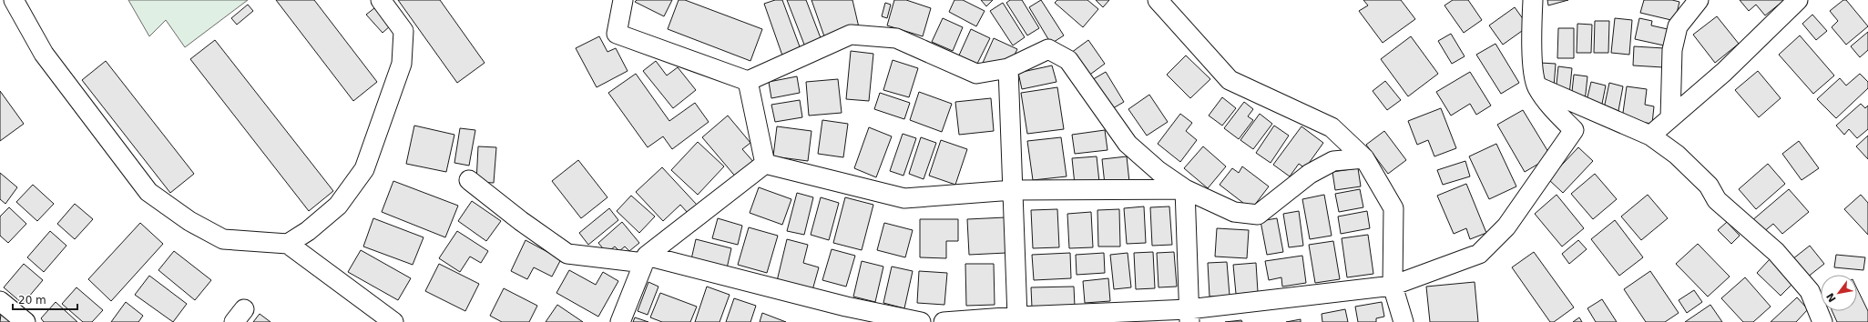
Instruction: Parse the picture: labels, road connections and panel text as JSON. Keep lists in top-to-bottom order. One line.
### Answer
{"scale_bar":"20 m","north":"bottom left"}
